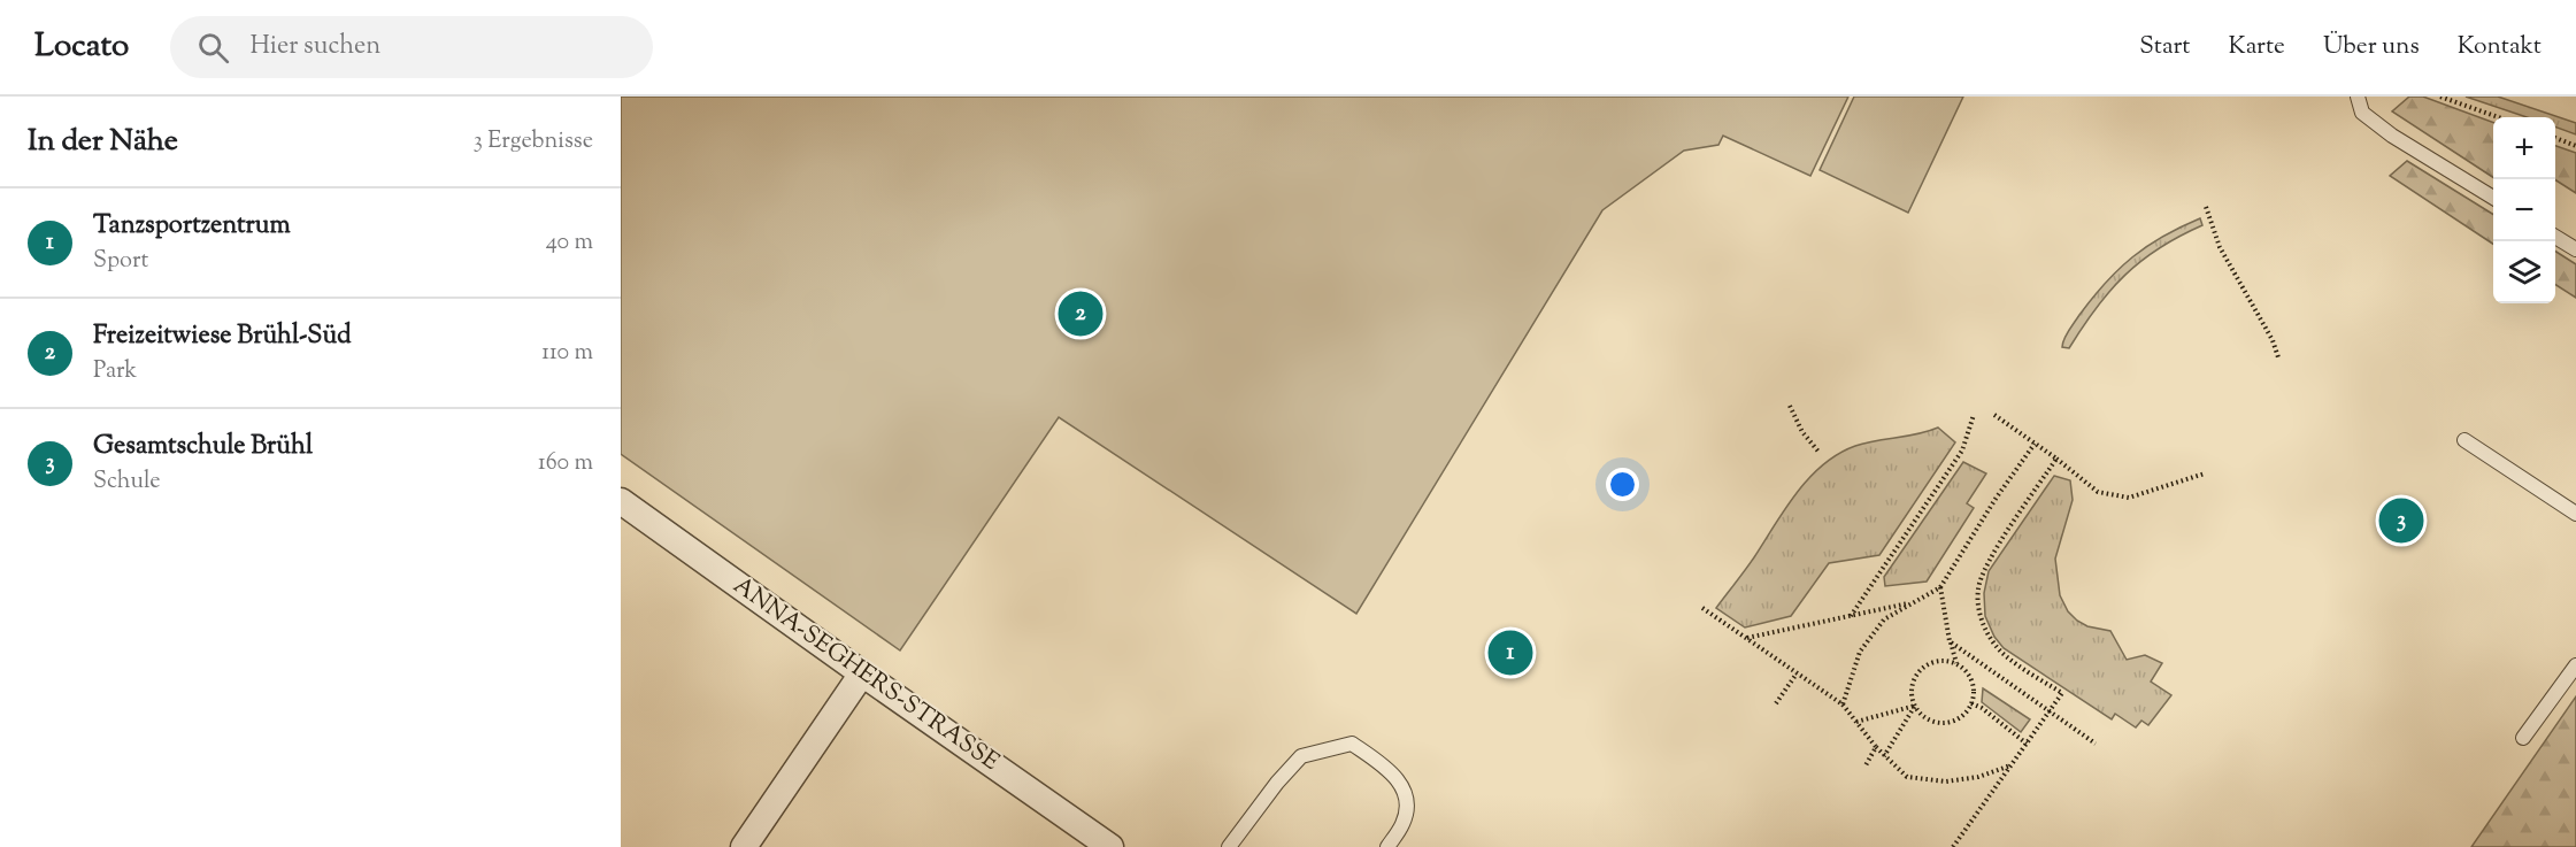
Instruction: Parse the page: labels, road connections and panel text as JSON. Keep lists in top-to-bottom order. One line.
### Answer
{"streets":{"street":["ANNA-SEGHERS-STRASSE"]},"page":{"header":"Locato","search":"Hier suchen","nav":["Start","Karte","Über uns","Kontakt"],"heading":["In der Nähe","3 Ergebnisse"],"map_buttons":["+","−"],"list":[{"mark":"1","name":"Tanzsportzentrum","note":"Sport","value":"40 m"},{"mark":"2","name":"Freizeitwiese Brühl-Süd","note":"Park","value":"110 m"},{"mark":"3","name":"Gesamtschule Brühl","note":"Schule","value":"160 m"}],"pins":["2","3","1"]}}
